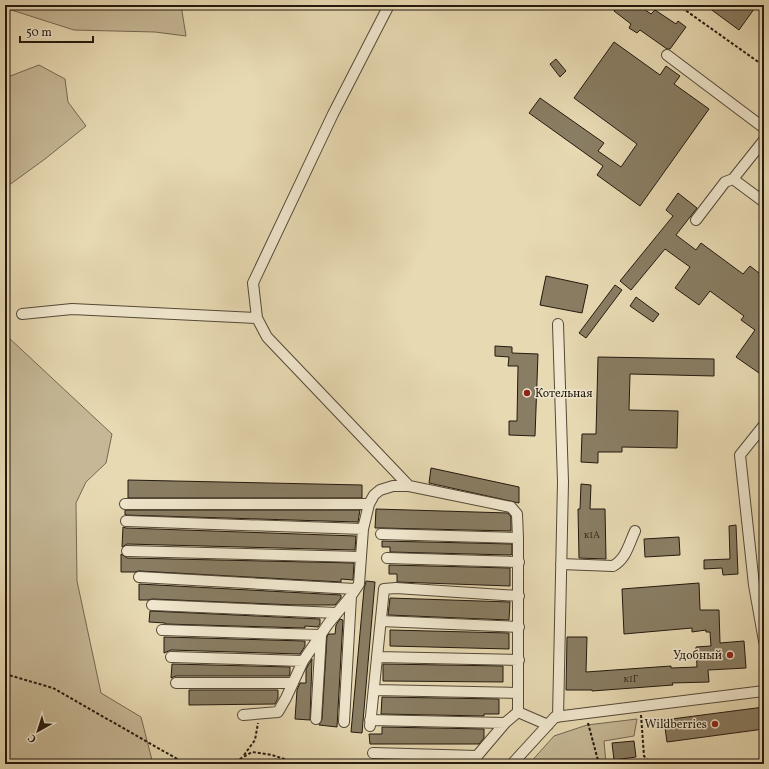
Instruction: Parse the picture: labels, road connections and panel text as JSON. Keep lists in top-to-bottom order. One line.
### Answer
{"places":["Котельная","Удобный","Wildberries"],"house_numbers":["к1А","к1Г"],"scale_bar":"50 m","north":"bottom left"}
